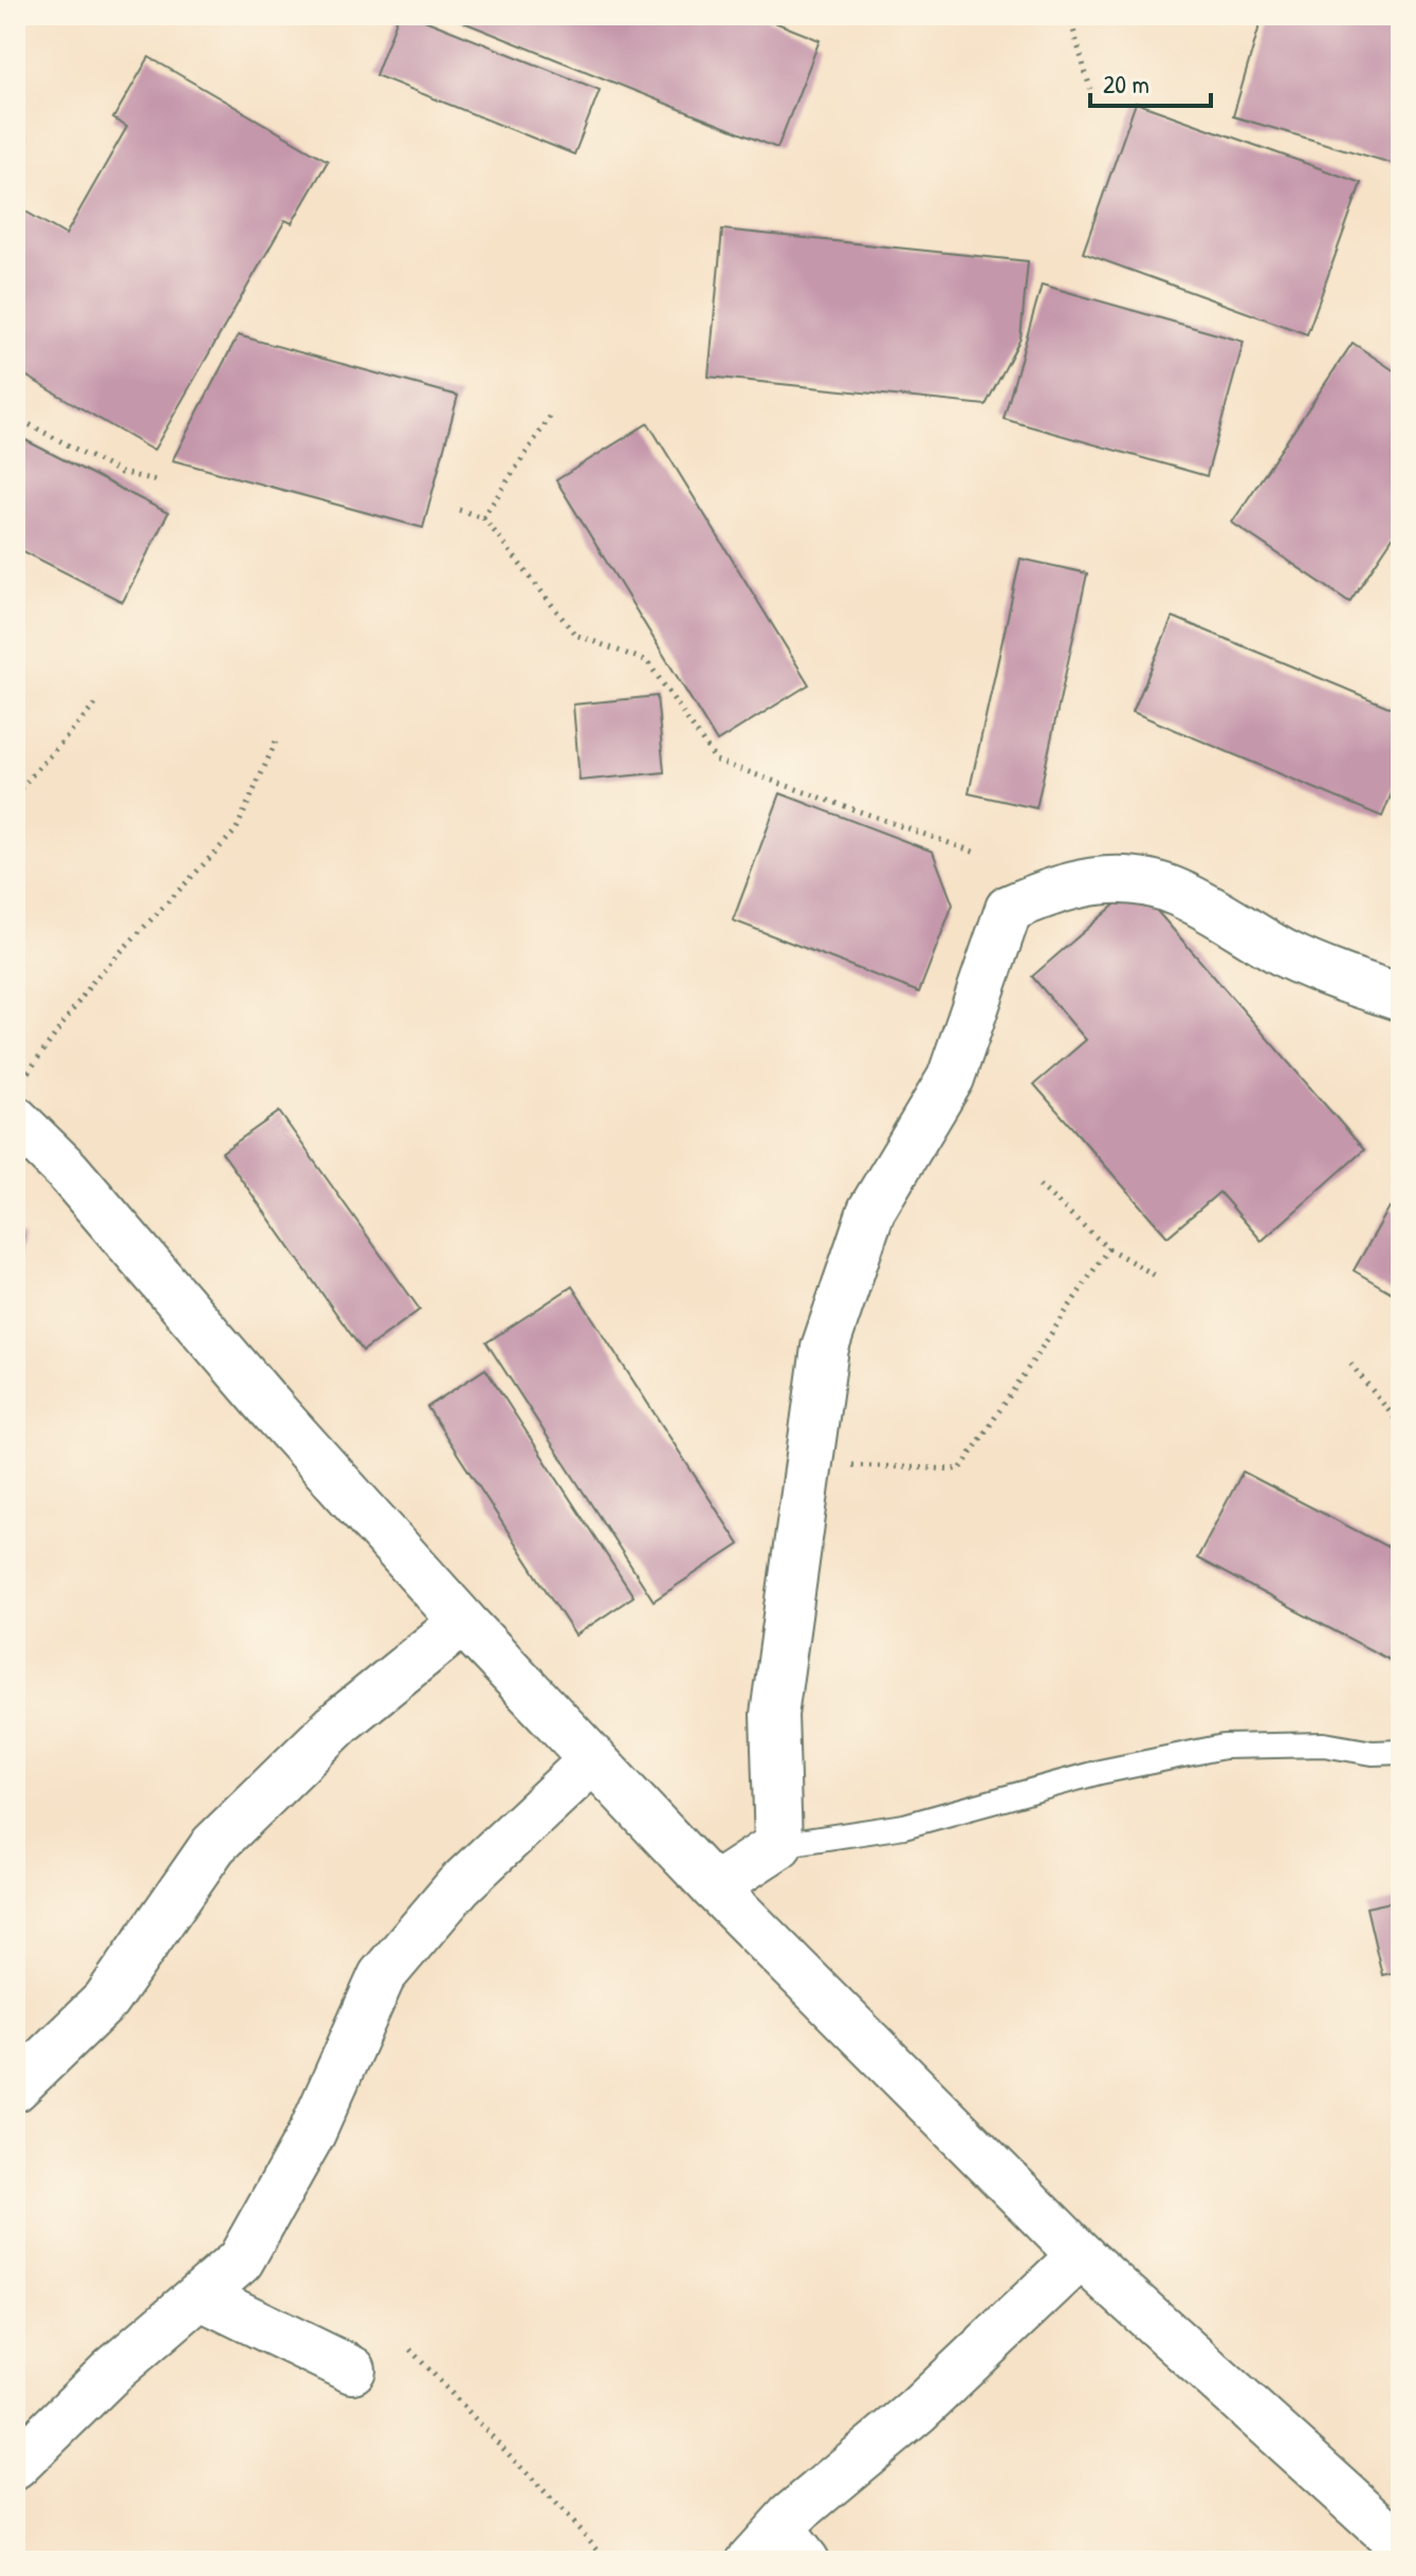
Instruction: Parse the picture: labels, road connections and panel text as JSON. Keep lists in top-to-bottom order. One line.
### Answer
{"scale_bar":"20 m"}
